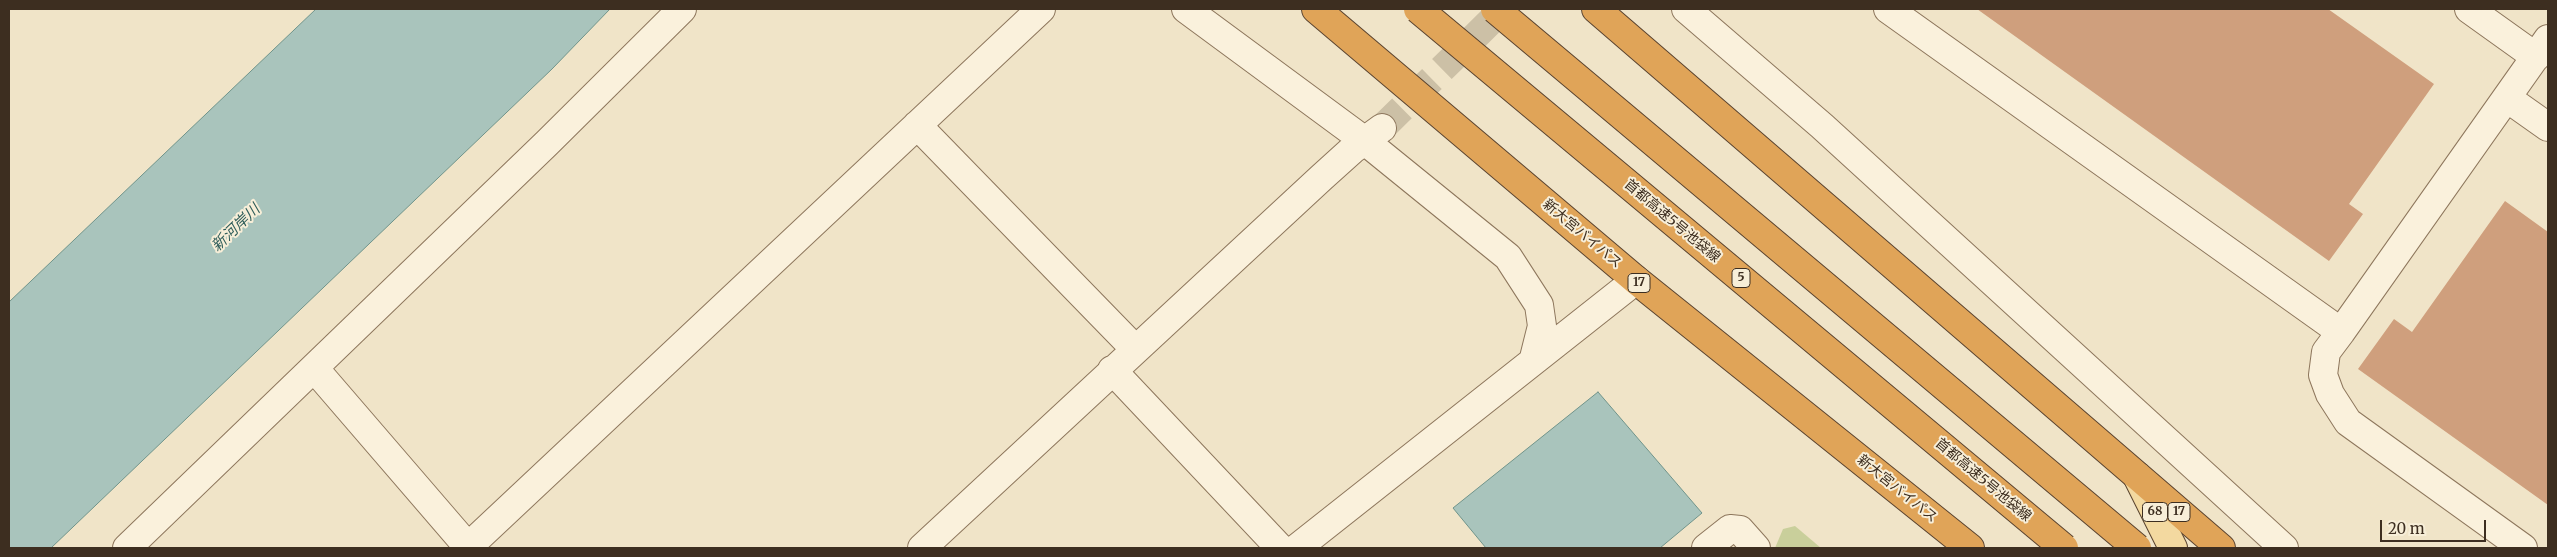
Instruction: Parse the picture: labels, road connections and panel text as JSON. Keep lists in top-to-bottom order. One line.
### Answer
{"streets":{"highway":["首都高速5号池袋線","新大宮バイパス","5","17"],"main road":["68"]},"crossings":[["17","68"]],"water":["新河岸川"],"scale_bar":"20 m"}
